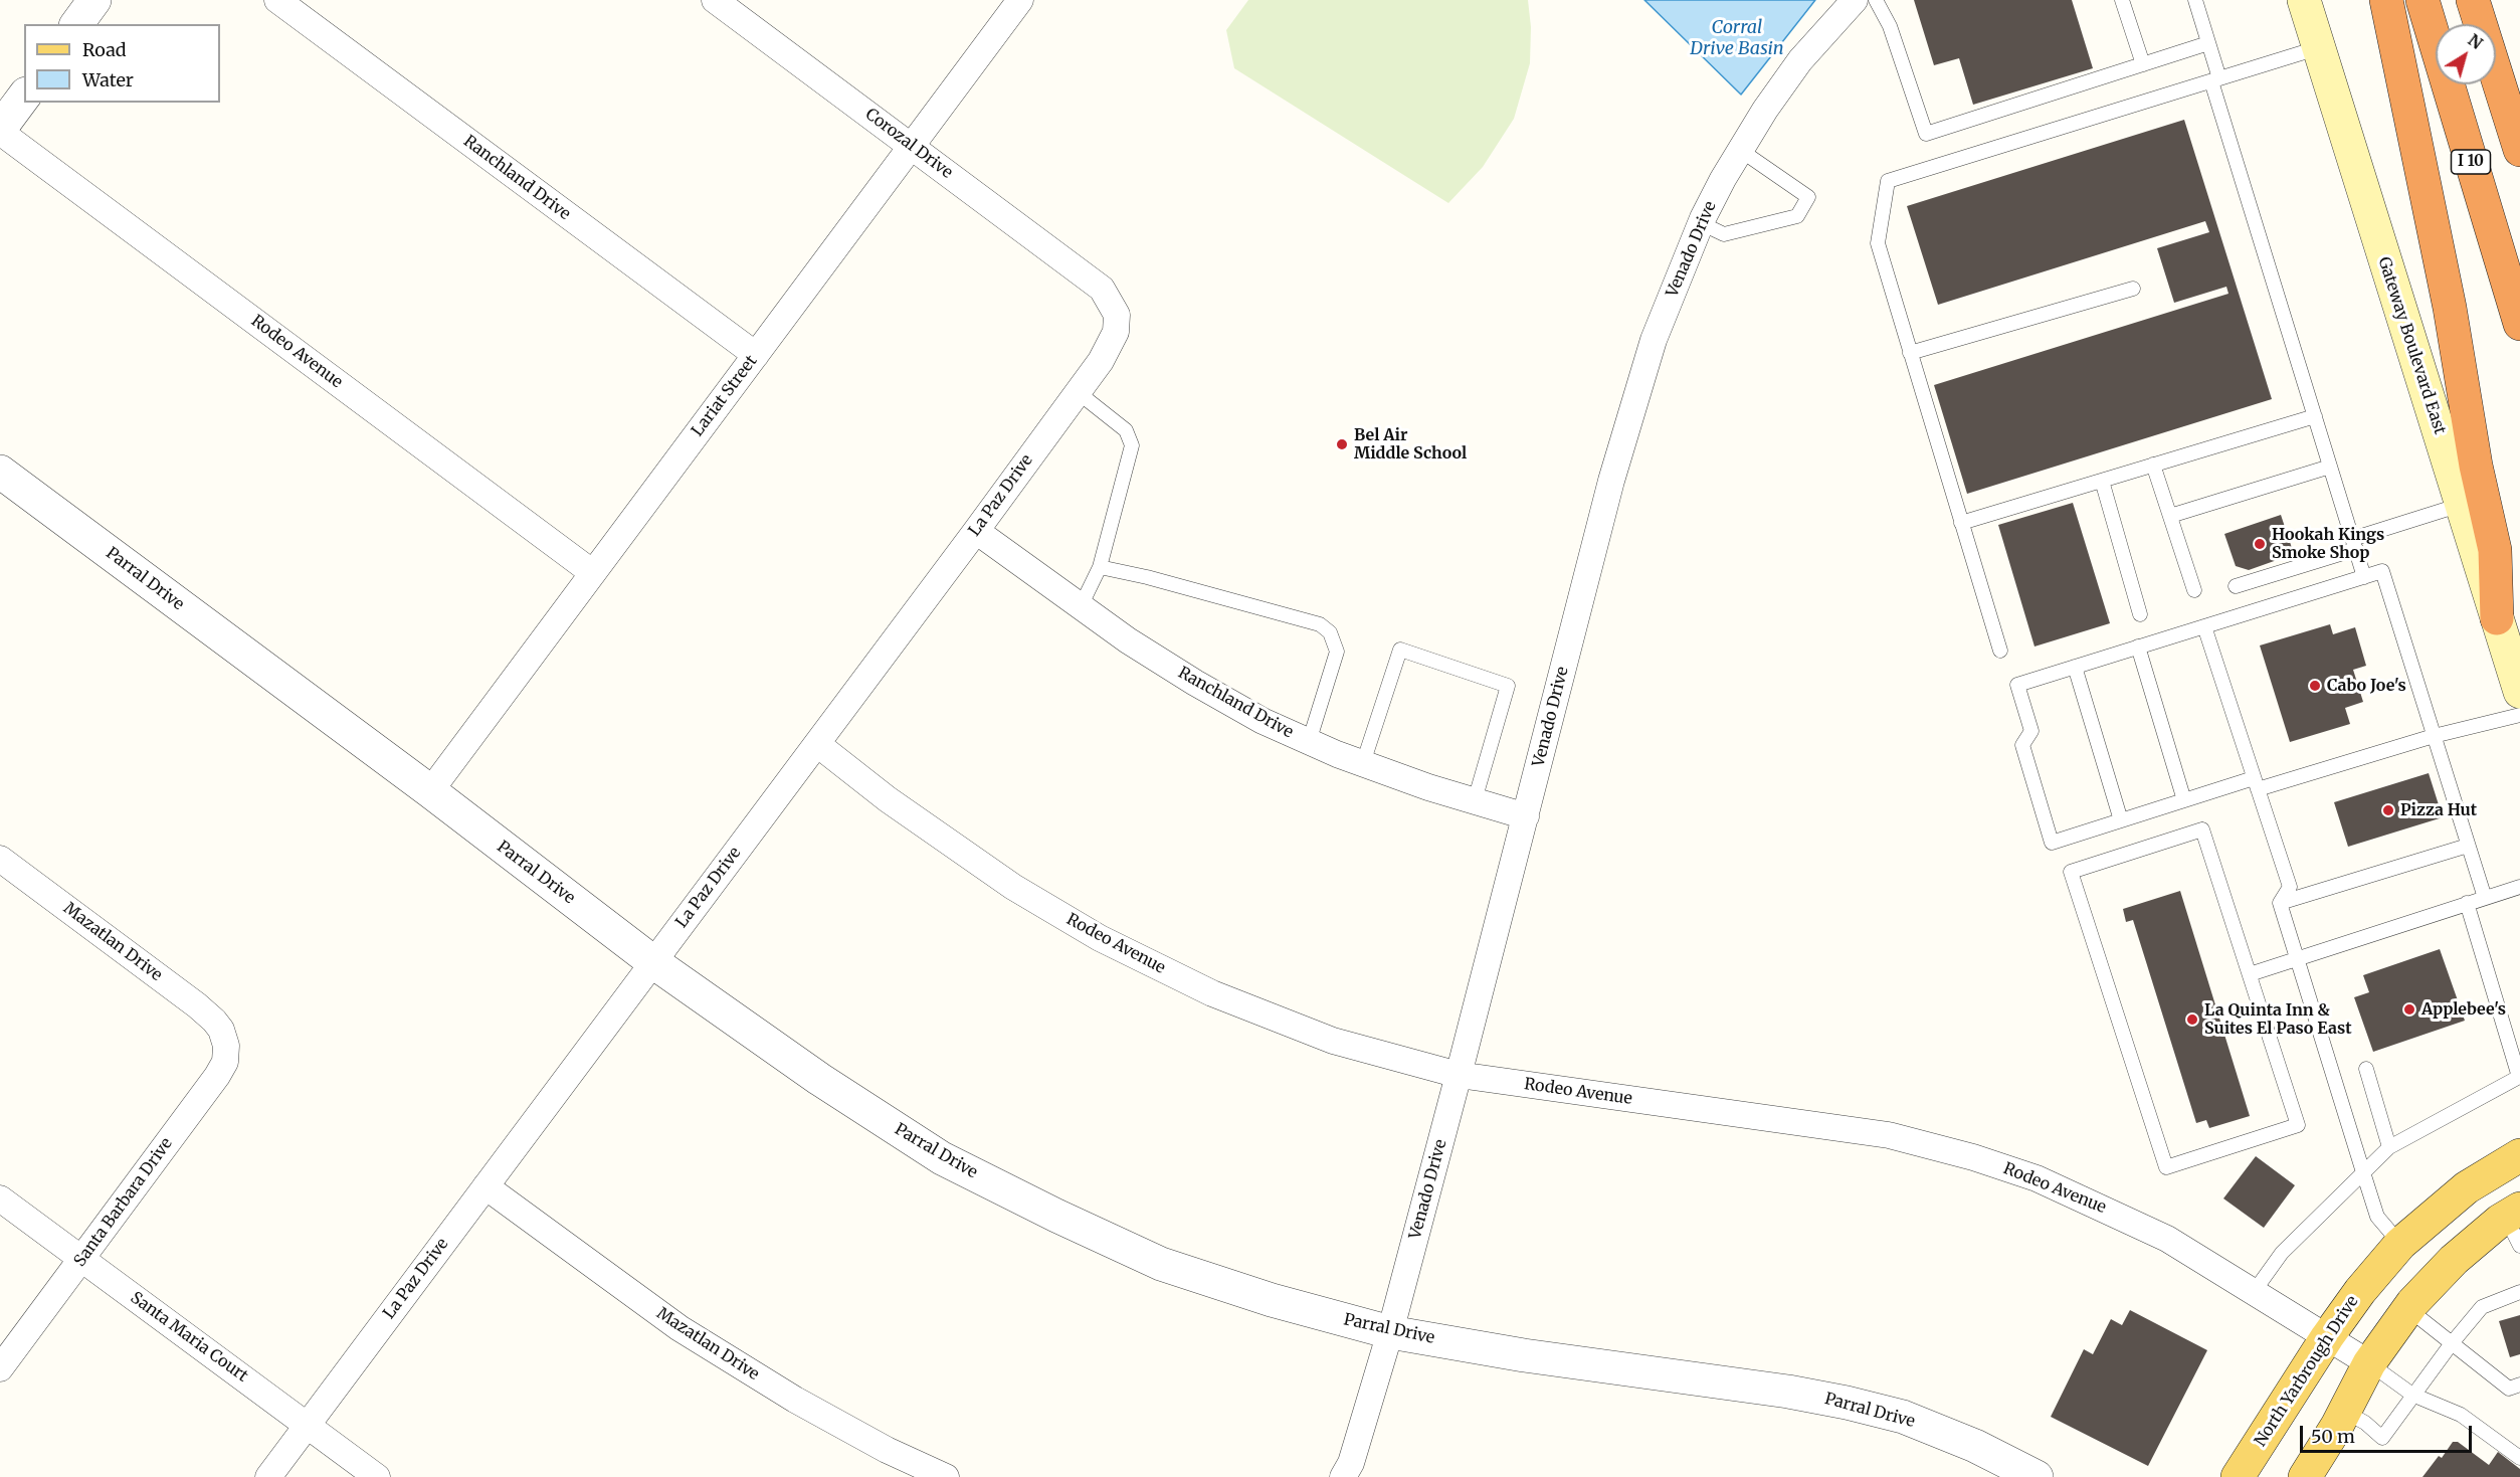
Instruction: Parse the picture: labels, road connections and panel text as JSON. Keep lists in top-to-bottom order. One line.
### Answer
{"streets":{"highway":["I 10"],"main road":["Gateway Boulevard East","North Yarbrough Drive"],"street":["Corozal Drive","Ranchland Drive","Venado Drive","Rodeo Avenue","Lariat Street","La Paz Drive","Parral Drive","Mazatlan Drive","Santa Barbara Drive","Santa Maria Court"]},"crossings":[["Corozal Drive","Lariat Street"],["Corozal Drive","La Paz Drive"],["Ranchland Drive","Venado Drive"],["Ranchland Drive","Lariat Street"],["Ranchland Drive","La Paz Drive"],["Venado Drive","Rodeo Avenue"],["Venado Drive","Parral Drive"],["Rodeo Avenue","Lariat Street"],["Rodeo Avenue","La Paz Drive"],["Rodeo Avenue","North Yarbrough Drive"],["Lariat Street","Parral Drive"],["La Paz Drive","Parral Drive"],["La Paz Drive","Mazatlan Drive"],["La Paz Drive","Santa Maria Court"],["Mazatlan Drive","Santa Barbara Drive"],["Santa Barbara Drive","Santa Maria Court"]],"water":["Corral Drive Basin"],"places":["Bel Air Middle School","Hookah Kings Smoke Shop","Cabo Joe's","Pizza Hut","Applebee's","La Quinta Inn & Suites El Paso East"],"legend":["Road","Water"],"scale_bar":"50 m","north":"top right"}
